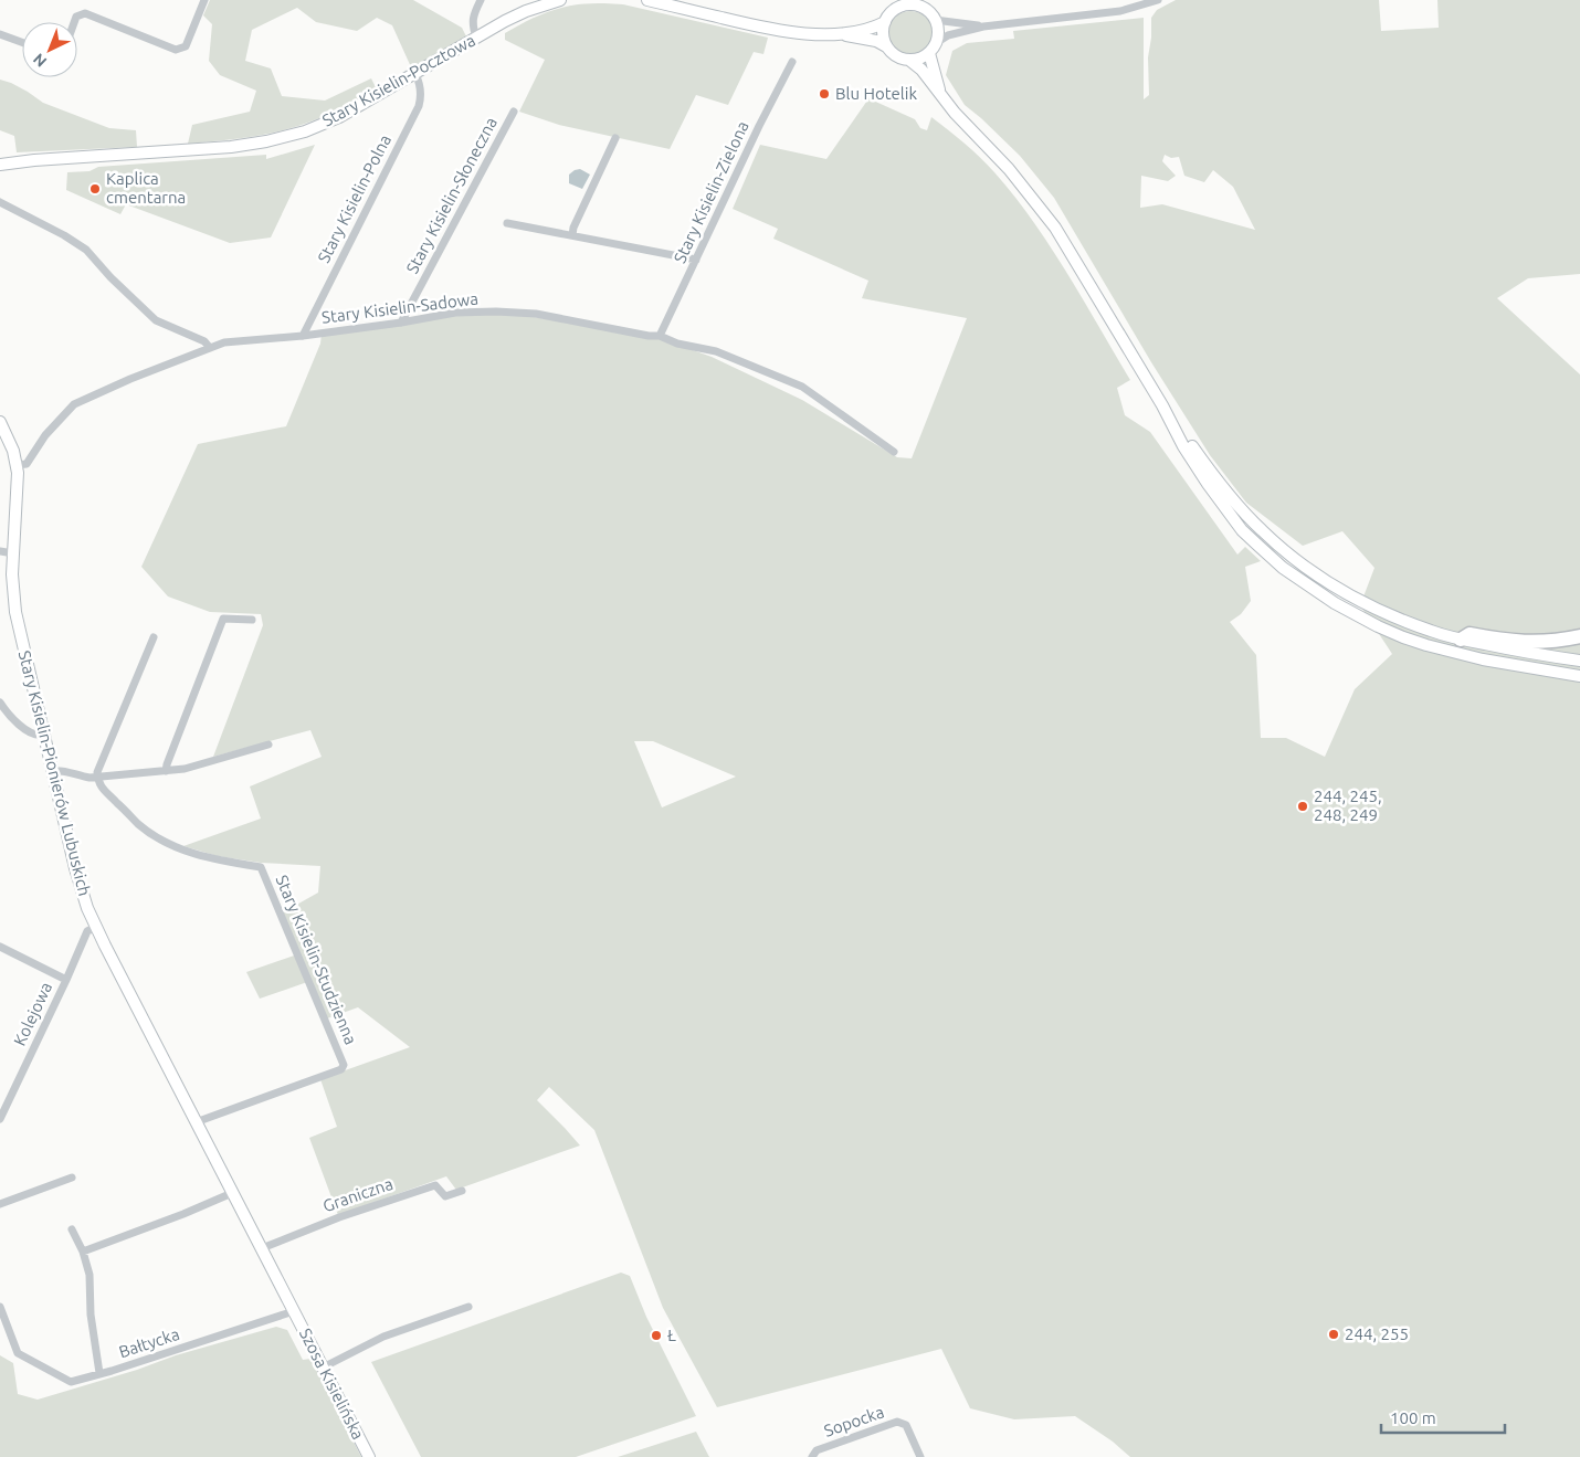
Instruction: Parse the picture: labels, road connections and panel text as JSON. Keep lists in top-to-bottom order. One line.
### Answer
{"streets":{"street":["Stary Kisielin-Pocztowa","Stary Kisielin-Zielona","Stary Kisielin-Słoneczna","Stary Kisielin-Polna","Stary Kisielin-Sadowa","Stary Kisielin-Pionierów Lubuskich","Stary Kisielin-Studzienna","Kolejowa","Graniczna","Bałtycka","Szosa Kisielińska","Sopocka"]},"crossings":[["Stary Kisielin-Pocztowa","Stary Kisielin-Polna"],["Stary Kisielin-Zielona","Stary Kisielin-Sadowa"],["Stary Kisielin-Słoneczna","Stary Kisielin-Sadowa"],["Stary Kisielin-Polna","Stary Kisielin-Sadowa"],["Stary Kisielin-Sadowa","Stary Kisielin-Pionierów Lubuskich"],["Stary Kisielin-Pionierów Lubuskich","Stary Kisielin-Studzienna"],["Stary Kisielin-Pionierów Lubuskich","Kolejowa"],["Stary Kisielin-Pionierów Lubuskich","Graniczna"],["Stary Kisielin-Pionierów Lubuskich","Bałtycka"],["Stary Kisielin-Pionierów Lubuskich","Szosa Kisielińska"],["Bałtycka","Szosa Kisielińska"]],"places":["Blu Hotelik","Kaplica cmentarna","244, 245, 248, 249","244, 255","Ł"],"scale_bar":"100 m","north":"bottom left"}
